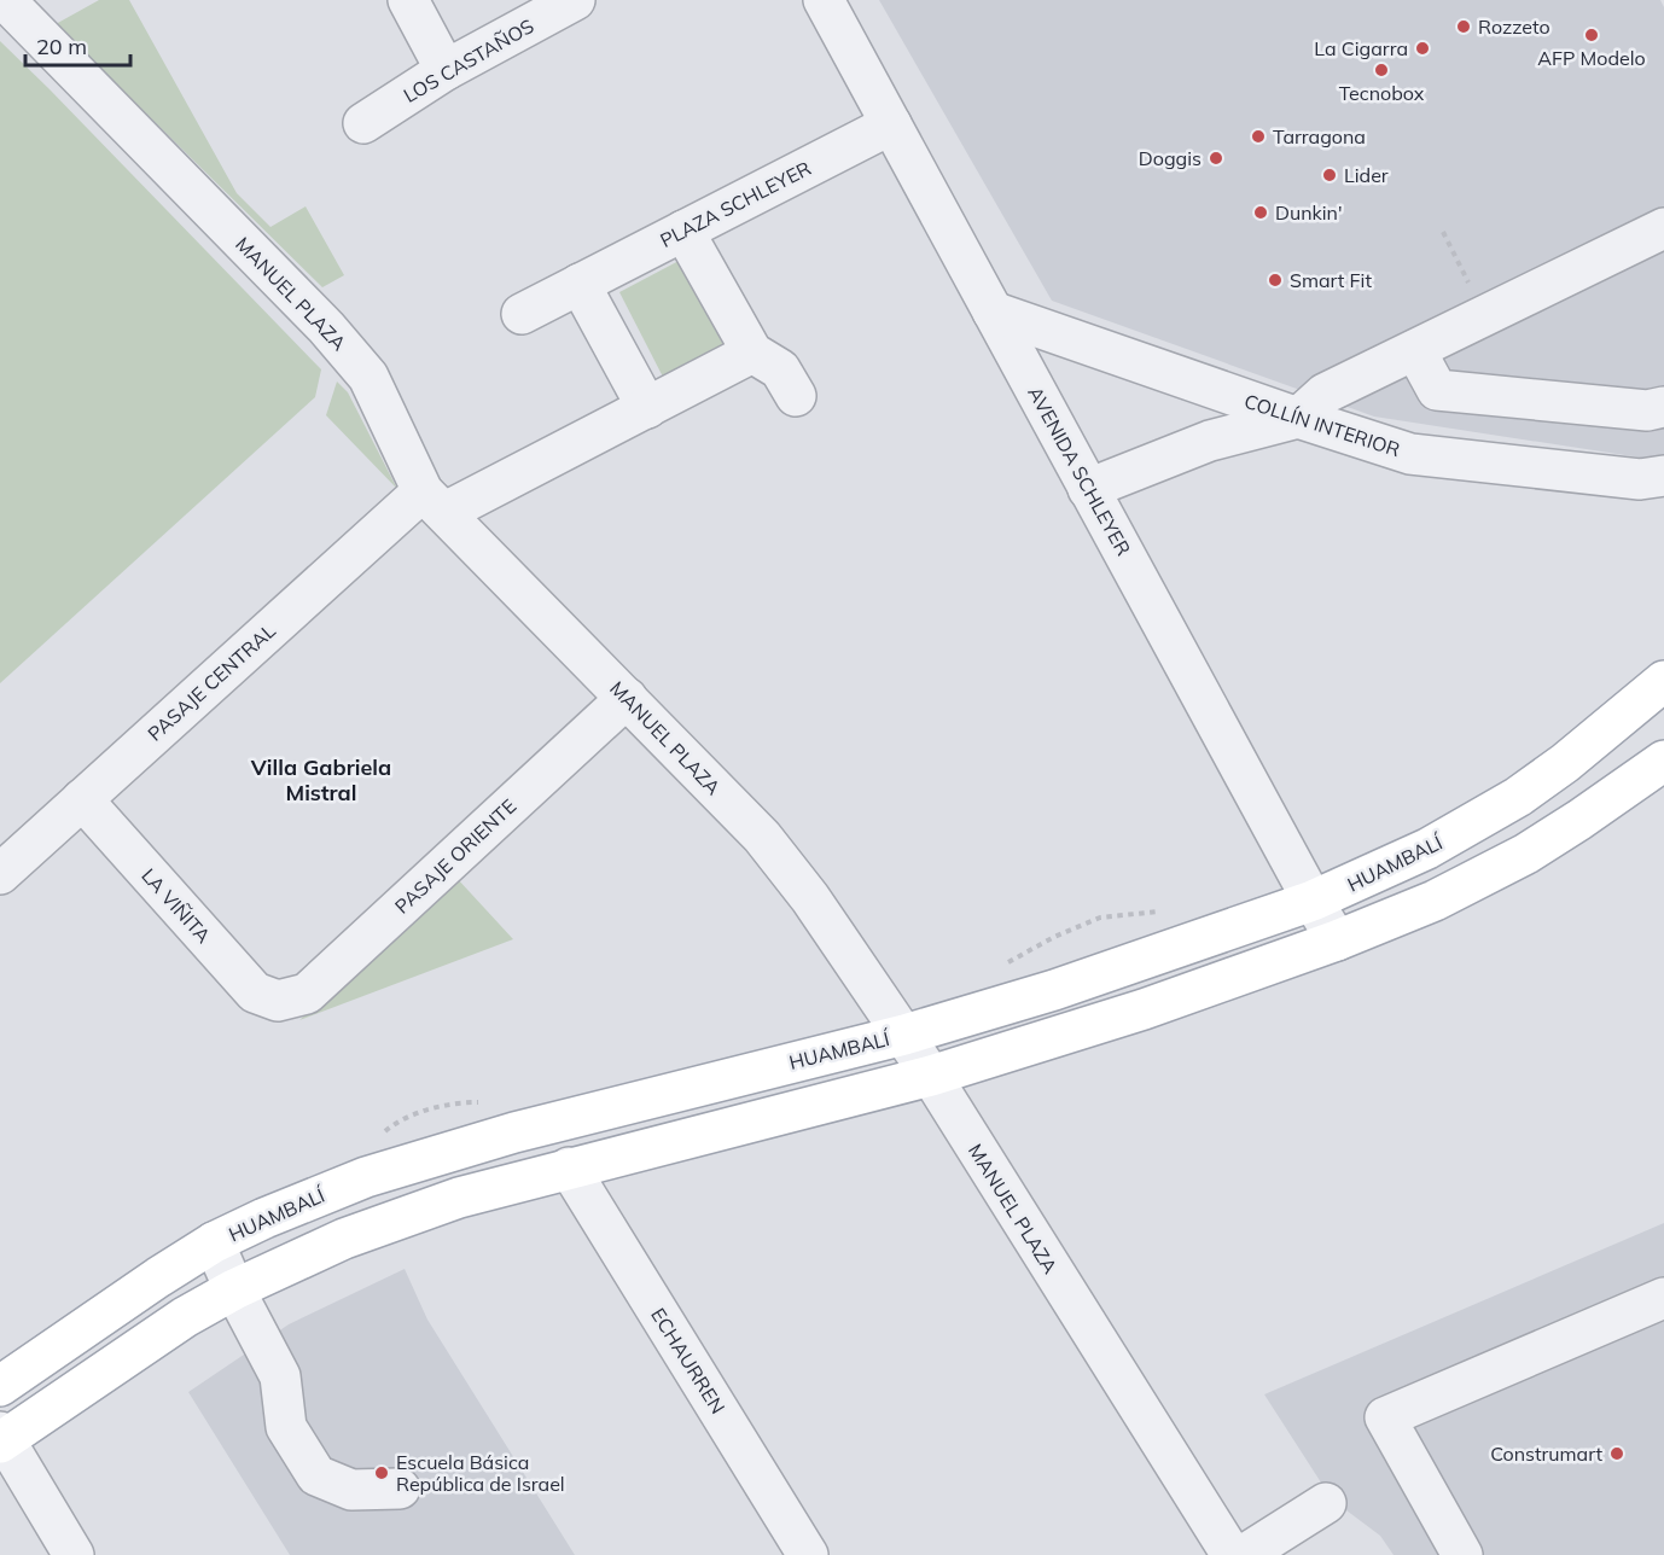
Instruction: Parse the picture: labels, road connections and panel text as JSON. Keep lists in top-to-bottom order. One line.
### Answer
{"streets":{"main road":["HUAMBALÍ"],"street":["LOS CASTAÑOS","PLAZA SCHLEYER","MANUEL PLAZA","COLLÍN INTERIOR","AVENIDA SCHLEYER","PASAJE CENTRAL","PASAJE ORIENTE","LA VIÑITA","ECHAURREN"]},"crossings":[["PLAZA SCHLEYER","AVENIDA SCHLEYER"],["MANUEL PLAZA","PASAJE CENTRAL"],["MANUEL PLAZA","PASAJE ORIENTE"],["MANUEL PLAZA","HUAMBALÍ"],["COLLÍN INTERIOR","AVENIDA SCHLEYER"],["AVENIDA SCHLEYER","HUAMBALÍ"],["PASAJE CENTRAL","LA VIÑITA"],["PASAJE ORIENTE","LA VIÑITA"]],"districts":["Villa Gabriela Mistral"],"places":["Rozzeto","AFP Modelo","La Cigarra","Tecnobox","Tarragona","Doggis","Lider","Dunkin'","Smart Fit","Construmart","Escuela Básica República de Israel"],"scale_bar":"20 m"}
